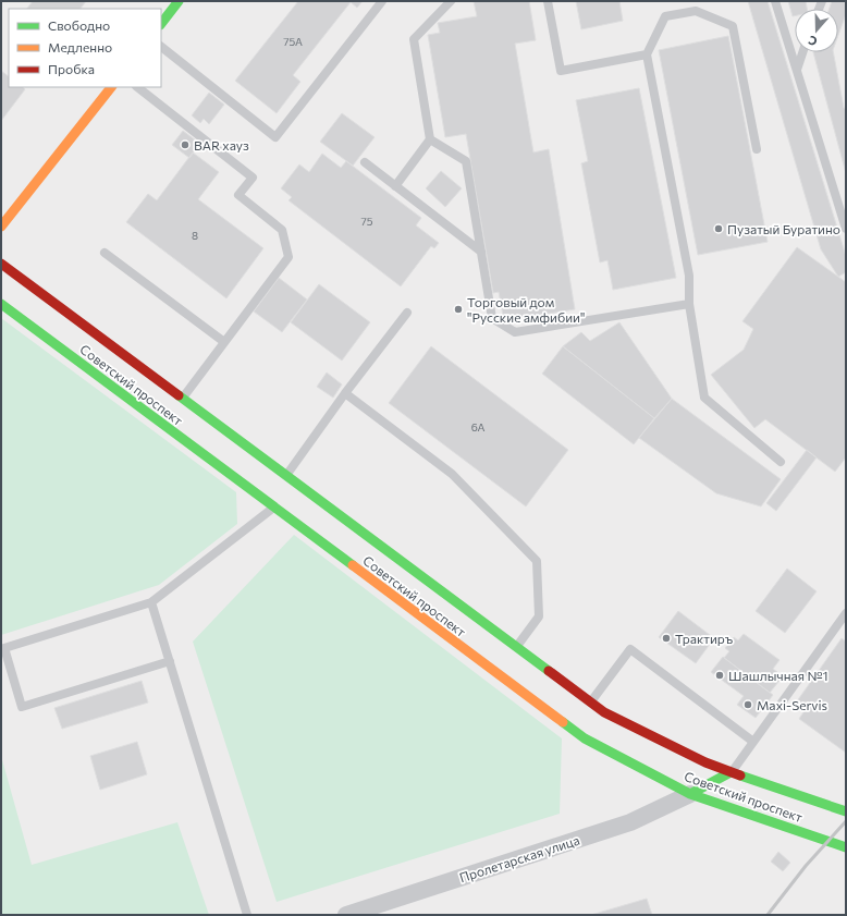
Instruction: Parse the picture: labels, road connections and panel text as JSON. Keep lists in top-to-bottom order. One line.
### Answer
{"streets":{"main road":["Советский проспект"],"street":["Пролетарская улица"]},"crossings":[["Советский проспект","Пролетарская улица"]],"places":["BAR хауз","Пузатый Буратино","Торговый дом \"Русские амфибии\"","Трактиръ","Шашлычная №1","Maxi-Servis"],"house_numbers":["75А","75","8","6А"],"legend":["Свободно","Медленно","Пробка"],"north":"bottom"}
